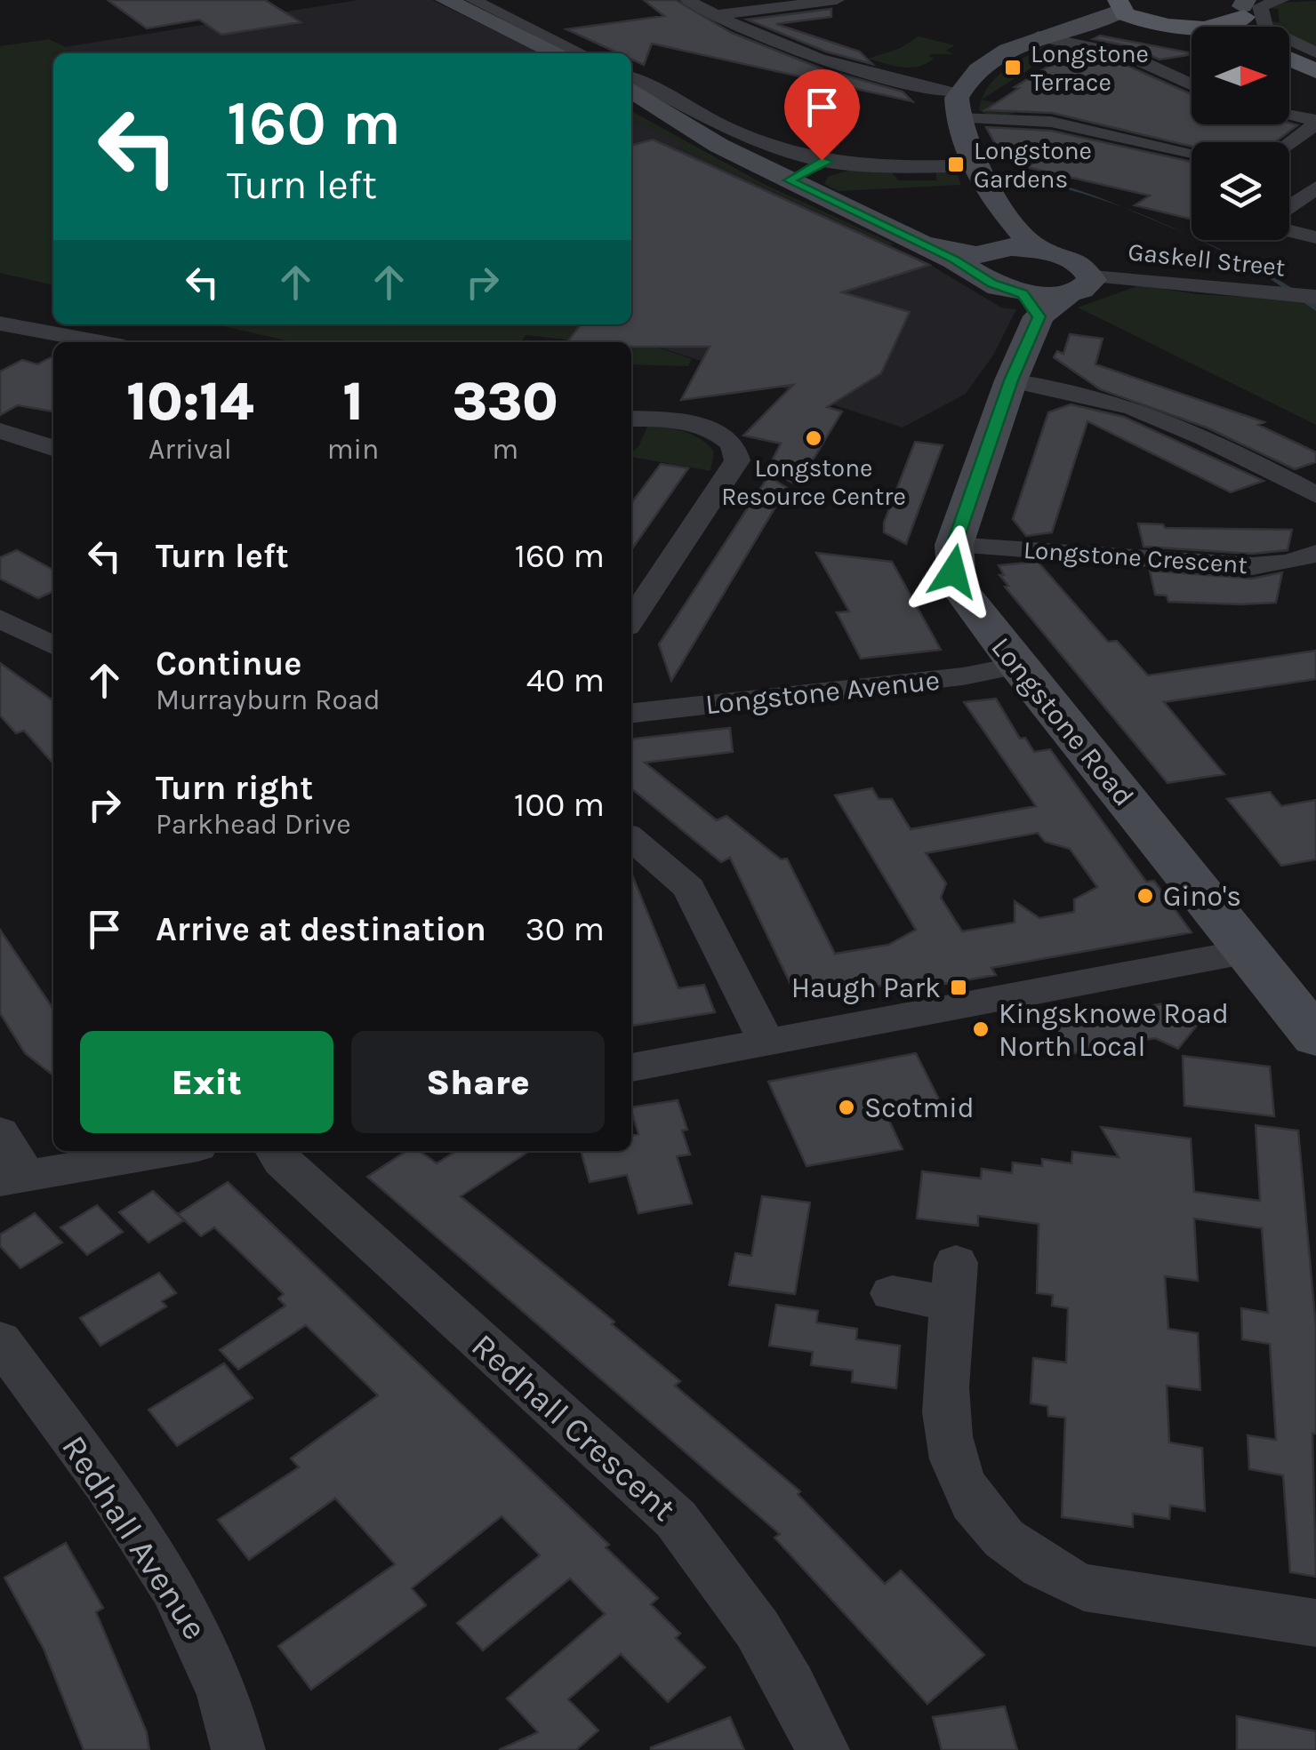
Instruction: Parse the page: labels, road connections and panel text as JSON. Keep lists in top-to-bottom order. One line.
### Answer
{"streets":{"street":["Gaskell Street","Longstone Crescent","Longstone Avenue","Longstone Road","Redhall Crescent","Redhall Avenue"]},"crossings":[["Gaskell Street","Longstone Road"],["Longstone Crescent","Longstone Road"],["Longstone Avenue","Longstone Road"]],"places":{"transit":["Longstone Terrace","Longstone Gardens","Haugh Park"],"other":["Longstone Resource Centre","Gino's","Kingsknowe Road North Local","Scotmid"]},"north":"right","page":{"turn":["160 m","Turn left"],"eta":["10:14","Arrival","1","min","330","m"],"list":[{"name":"Turn left","value":"160 m"},{"name":"Continue","note":"Murrayburn Road","value":"40 m"},{"name":"Turn right","note":"Parkhead Drive","value":"100 m"},{"name":"Arrive at destination","value":"30 m"}],"buttons":["Exit","Share"]}}
